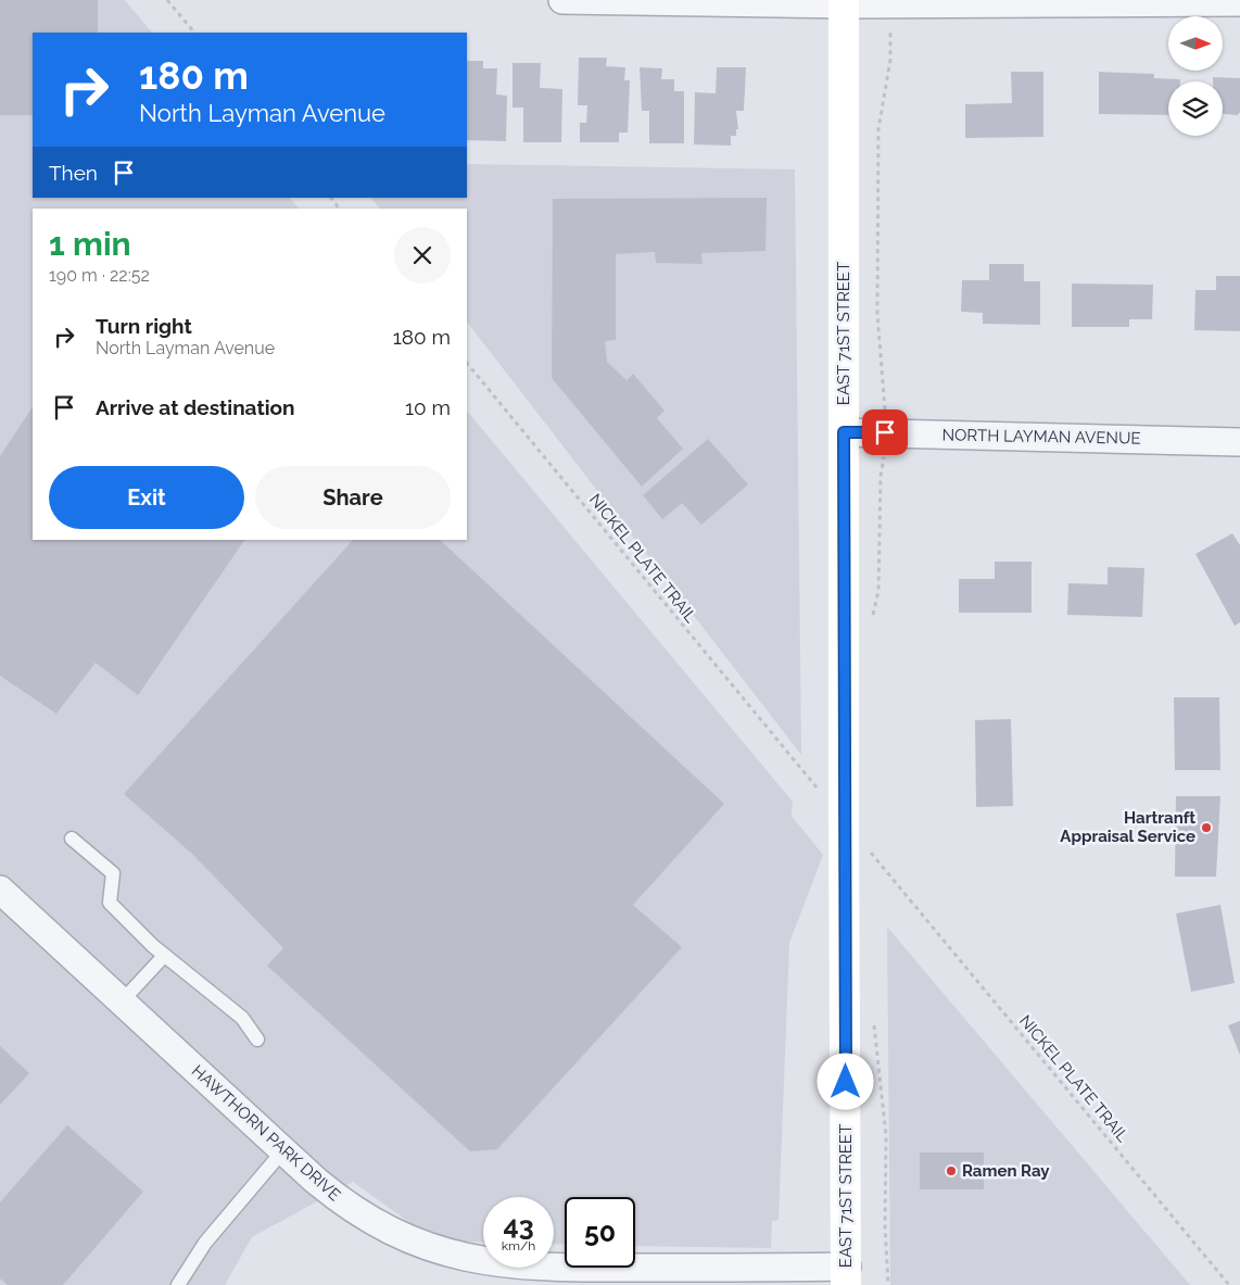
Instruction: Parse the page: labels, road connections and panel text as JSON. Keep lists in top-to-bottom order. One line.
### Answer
{"streets":{"main road":["EAST 71ST STREET"],"street":["NORTH LAYMAN AVENUE","HAWTHORN PARK DRIVE"],"path":["NICKEL PLATE TRAIL"]},"crossings":[["EAST 71ST STREET","NORTH LAYMAN AVENUE"],["EAST 71ST STREET","HAWTHORN PARK DRIVE"]],"places":["Hartranft Appraisal Service","Ramen Ray"],"north":"right","page":{"turn":["180 m","North Layman Avenue"],"then":"Then","heading":["1 min","190 m · 22:52"],"list":[{"name":"Turn right","note":"North Layman Avenue","value":"180 m"},{"name":"Arrive at destination","value":"10 m"}],"buttons":["Exit","Share"],"speed":"43 km/h","limit":"50"}}
